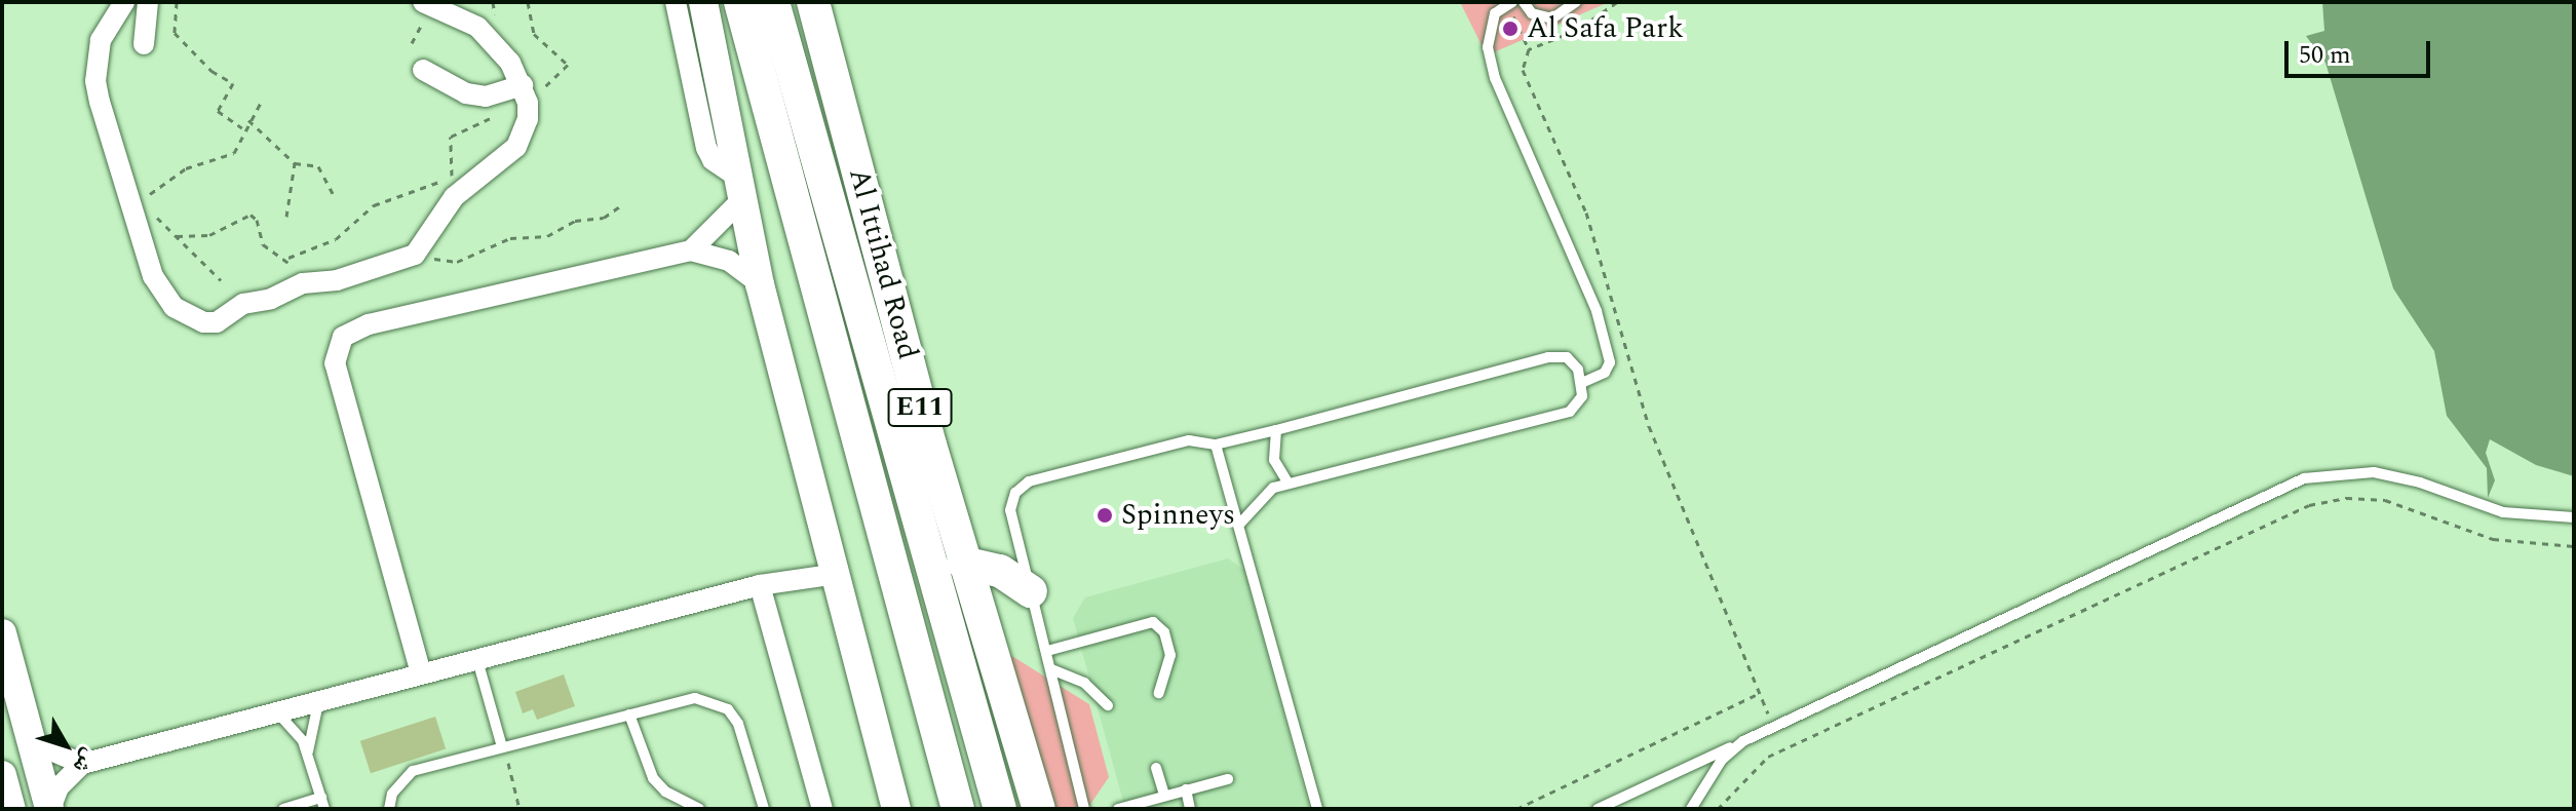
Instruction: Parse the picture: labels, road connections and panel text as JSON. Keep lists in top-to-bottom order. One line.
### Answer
{"streets":{"highway":["Al Ittihad Road","E11"]},"places":["Al Safa Park","Spinneys"],"scale_bar":"50 m","north":"bottom right"}
